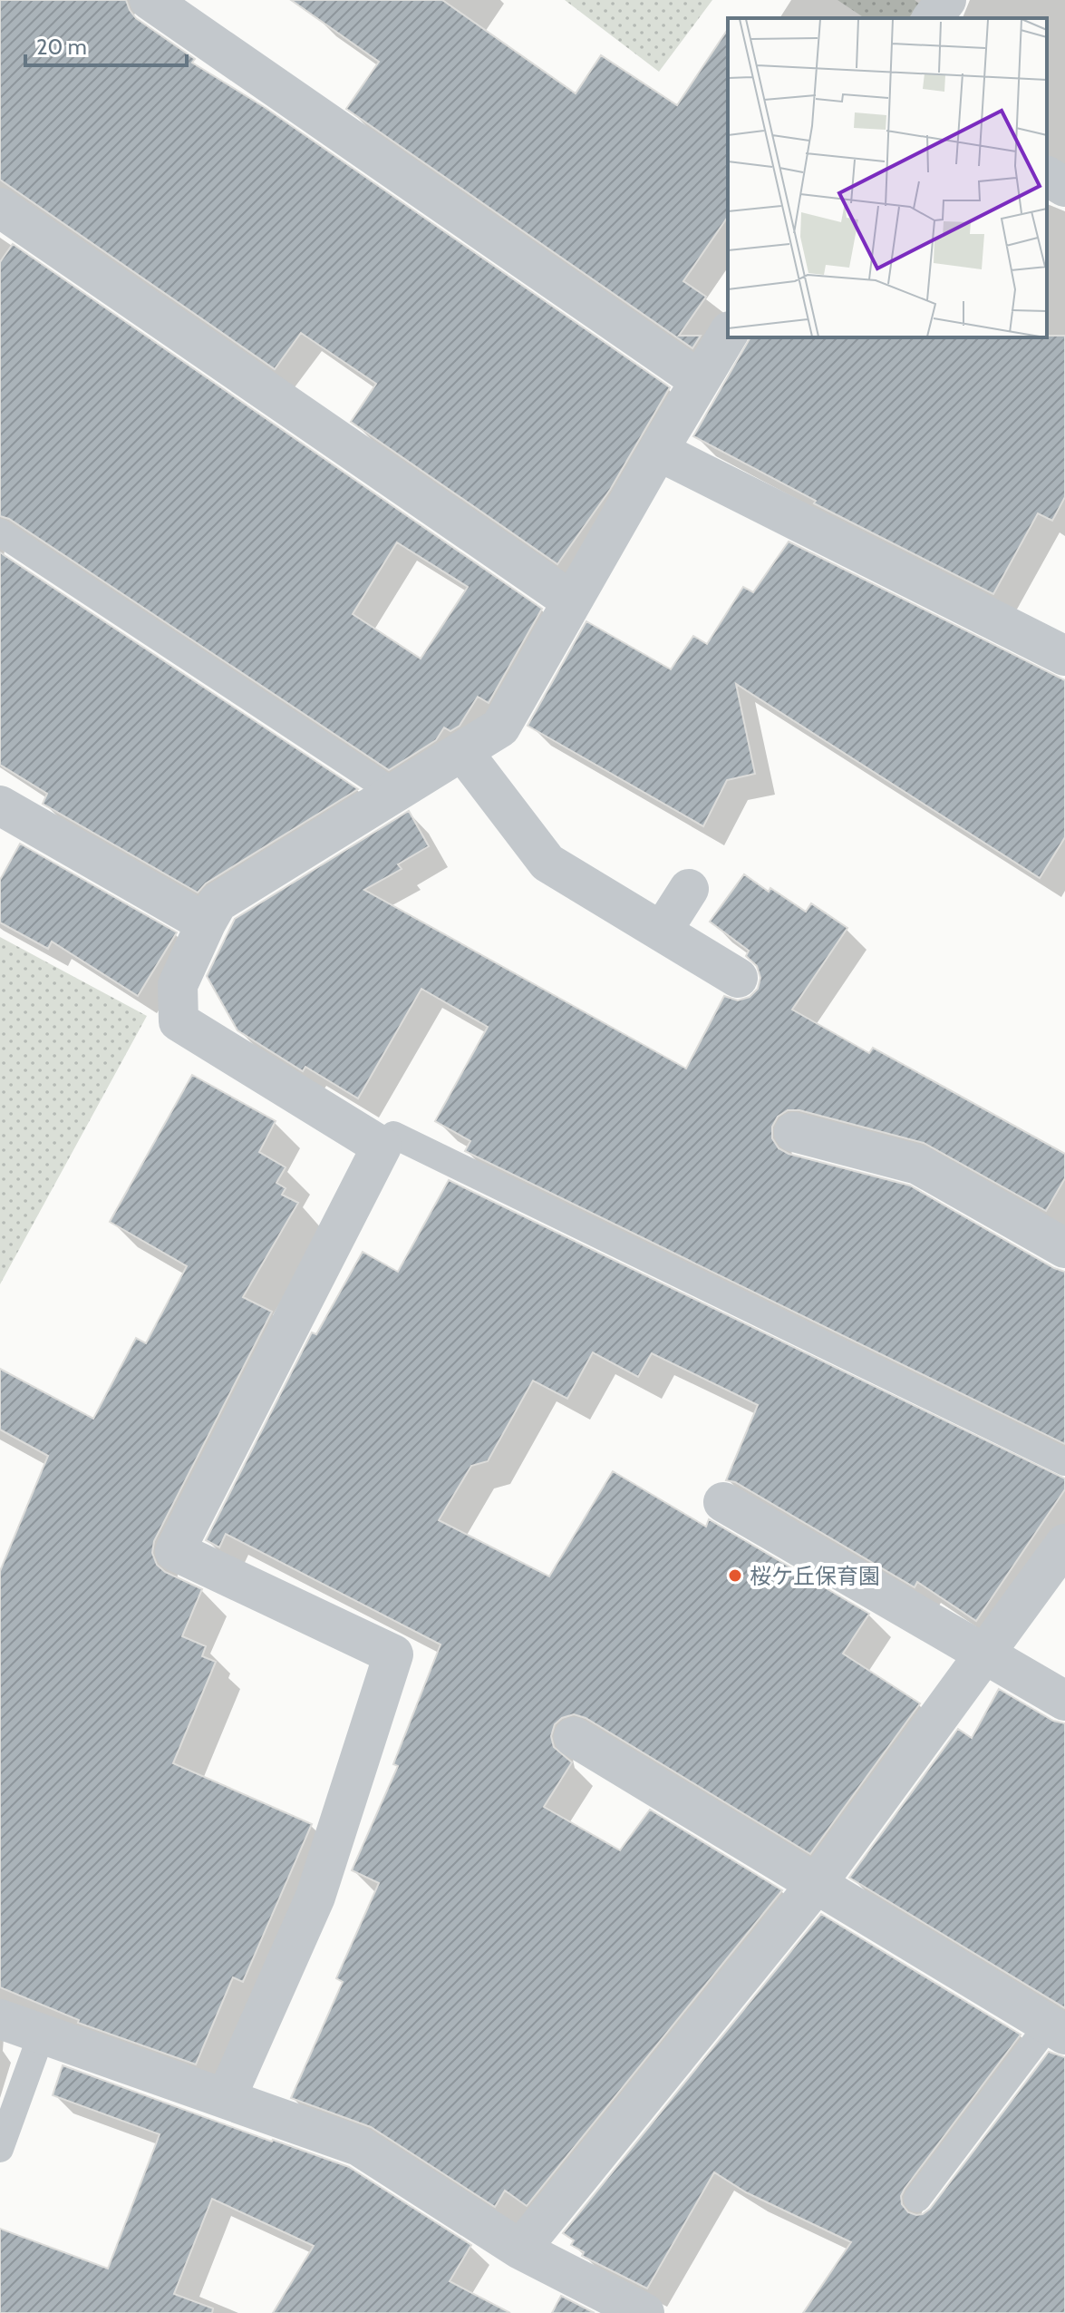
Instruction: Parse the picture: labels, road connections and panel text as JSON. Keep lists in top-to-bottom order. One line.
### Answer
{"places":["桜ケ丘保育園"],"scale_bar":"20 m"}
